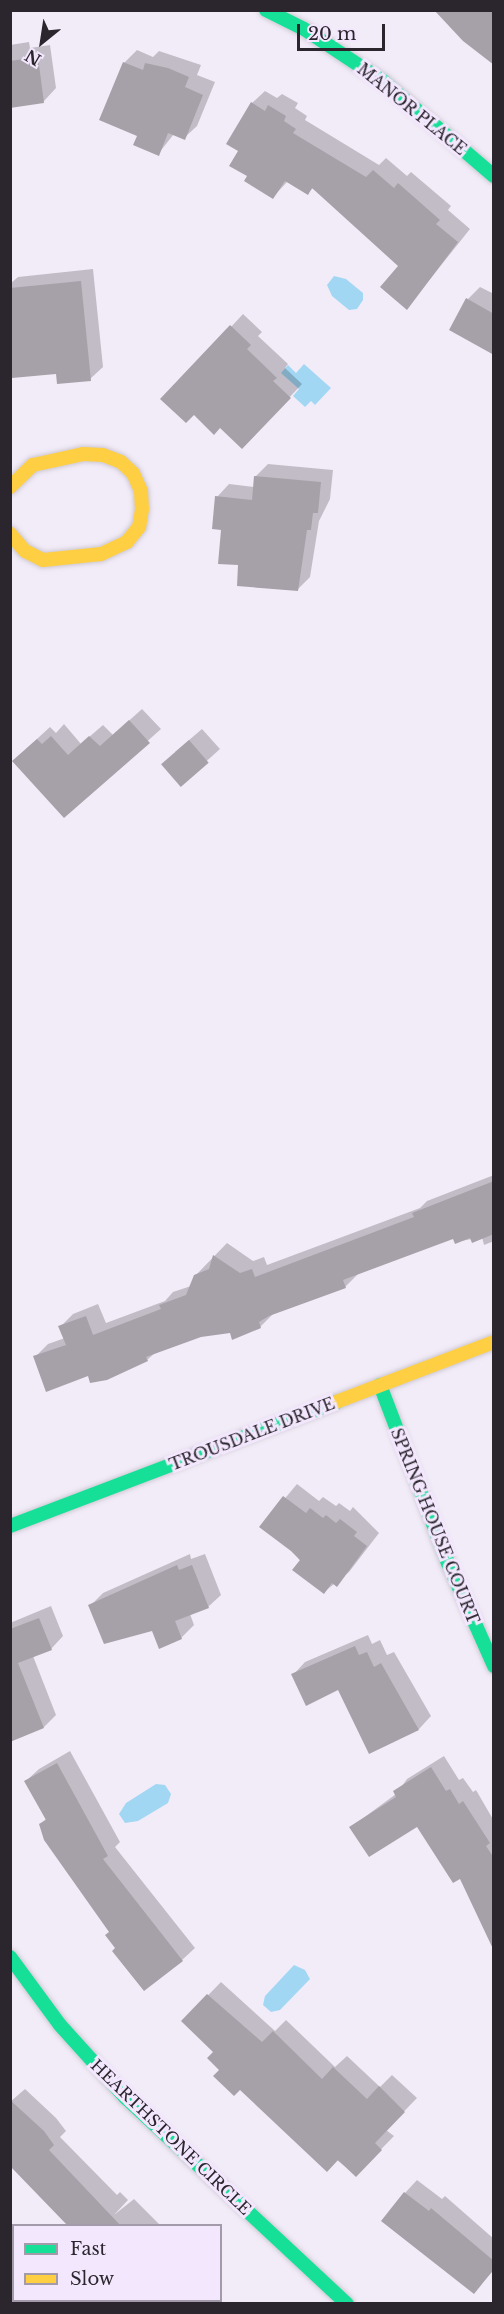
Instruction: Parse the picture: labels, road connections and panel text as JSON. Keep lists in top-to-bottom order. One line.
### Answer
{"streets":{"street":["MANOR PLACE","TROUSDALE DRIVE","SPRING HOUSE COURT","HEARTHSTONE CIRCLE"]},"crossings":[["TROUSDALE DRIVE","SPRING HOUSE COURT"]],"legend":["Fast","Slow"],"scale_bar":"20 m","north":"bottom left"}
